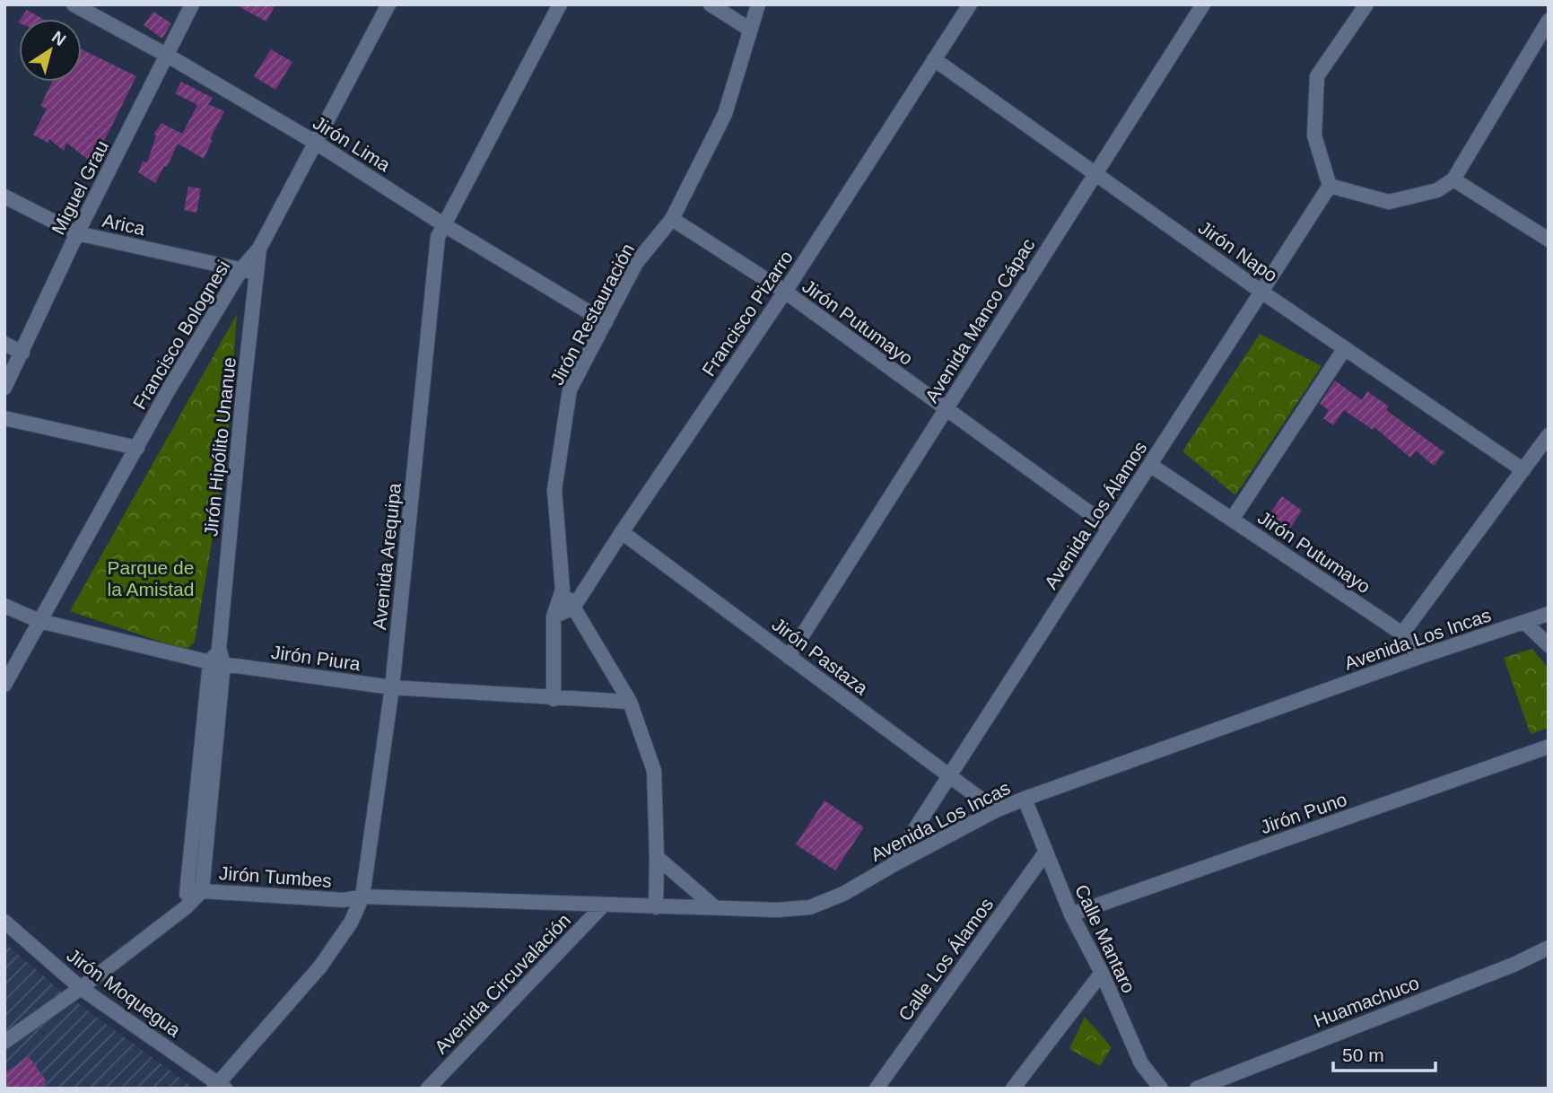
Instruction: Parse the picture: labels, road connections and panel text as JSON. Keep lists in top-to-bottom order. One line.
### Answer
{"streets":{"street":["Jirón Lima","Miguel Grau","Arica","Jirón Napo","Francisco Pizarro","Jirón Restauración","Avenida Manco Cápac","Jirón Putumayo","Francisco Bolognesi","Jirón Hipólito Unanue","Avenida Los Álamos","Avenida Arequipa","Avenida Los Incas","Jirón Pastaza","Jirón Piura","Jirón Puno","Jirón Tumbes","Calle Mantaro","Calle Los Álamos","Avenida Circuvalación","Jirón Moquegua","Huamachuco"]},"crossings":[["Jirón Lima","Miguel Grau"],["Jirón Lima","Jirón Restauración"],["Jirón Lima","Francisco Bolognesi"],["Jirón Lima","Avenida Arequipa"],["Miguel Grau","Arica"],["Arica","Francisco Bolognesi"],["Arica","Jirón Hipólito Unanue"],["Jirón Napo","Francisco Pizarro"],["Jirón Napo","Avenida Manco Cápac"],["Jirón Napo","Avenida Los Álamos"],["Francisco Pizarro","Jirón Restauración"],["Francisco Pizarro","Jirón Putumayo"],["Francisco Pizarro","Jirón Pastaza"],["Jirón Restauración","Jirón Putumayo"],["Jirón Restauración","Avenida Los Incas"],["Jirón Restauración","Jirón Piura"],["Avenida Manco Cápac","Jirón Putumayo"],["Avenida Manco Cápac","Jirón Pastaza"],["Jirón Putumayo","Avenida Los Álamos"],["Jirón Putumayo","Avenida Los Incas"],["Francisco Bolognesi","Jirón Hipólito Unanue"],["Francisco Bolognesi","Jirón Piura"],["Jirón Hipólito Unanue","Jirón Piura"],["Jirón Hipólito Unanue","Jirón Tumbes"],["Avenida Los Álamos","Avenida Los Incas"],["Avenida Los Álamos","Jirón Pastaza"],["Avenida Arequipa","Avenida Los Incas"],["Avenida Arequipa","Jirón Piura"],["Avenida Arequipa","Jirón Tumbes"],["Avenida Arequipa","Jirón Moquegua"],["Avenida Los Incas","Jirón Pastaza"],["Avenida Los Incas","Jirón Tumbes"],["Avenida Los Incas","Calle Mantaro"],["Avenida Los Incas","Avenida Circuvalación"],["Jirón Puno","Calle Mantaro"],["Calle Mantaro","Calle Los Álamos"]],"parks":["Parque de la Amistad"],"scale_bar":"50 m","north":"top right"}
